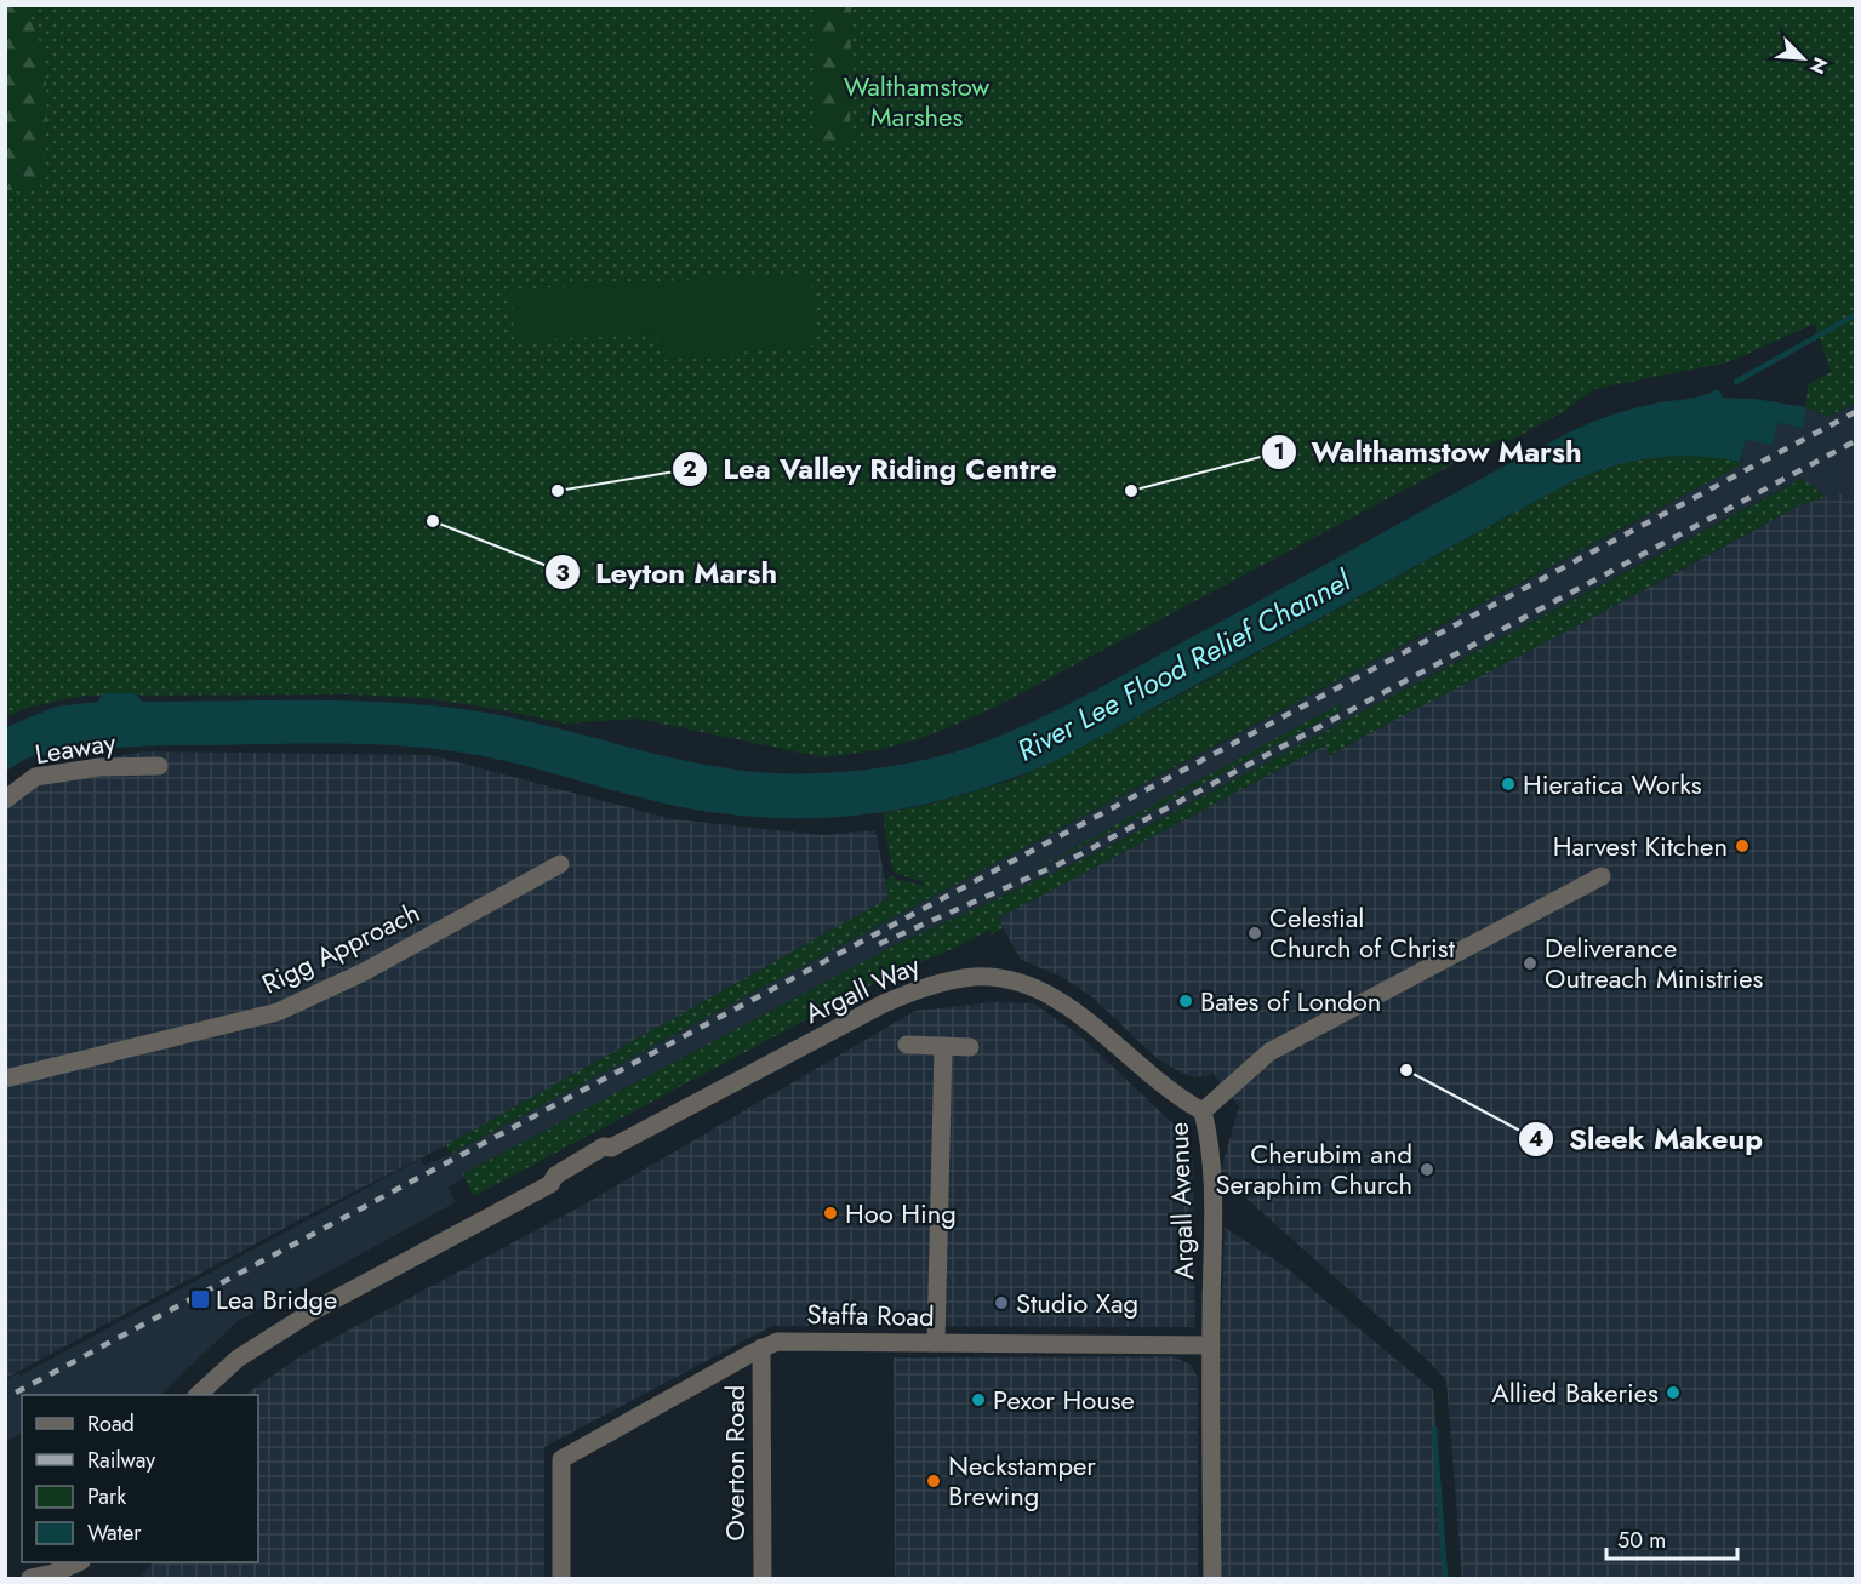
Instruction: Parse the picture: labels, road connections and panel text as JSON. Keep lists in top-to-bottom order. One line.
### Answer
{"streets":{"street":["Leaway","Rigg Approach","Argall Way","Argall Avenue","Staffa Road","Overton Road"]},"crossings":[["Argall Way","Argall Avenue"],["Argall Avenue","Staffa Road"],["Staffa Road","Overton Road"]],"water":["River Lee Flood Relief Channel"],"parks":["Walthamstow Marshes"],"places":{"other":["Lea Valley Riding Centre","Walthamstow Marsh","Leyton Marsh","Hieratica Works","Harvest Kitchen","Celestial Church of Christ","Deliverance Outreach Ministries","Bates of London","Sleek Makeup","Cherubim and Seraphim Church","Hoo Hing","Studio Xag","Allied Bakeries","Pexor House","Neckstamper Brewing"],"transit":["Lea Bridge"]},"legend":["Road","Railway","Park","Water"],"scale_bar":"50 m","north":"bottom right"}
